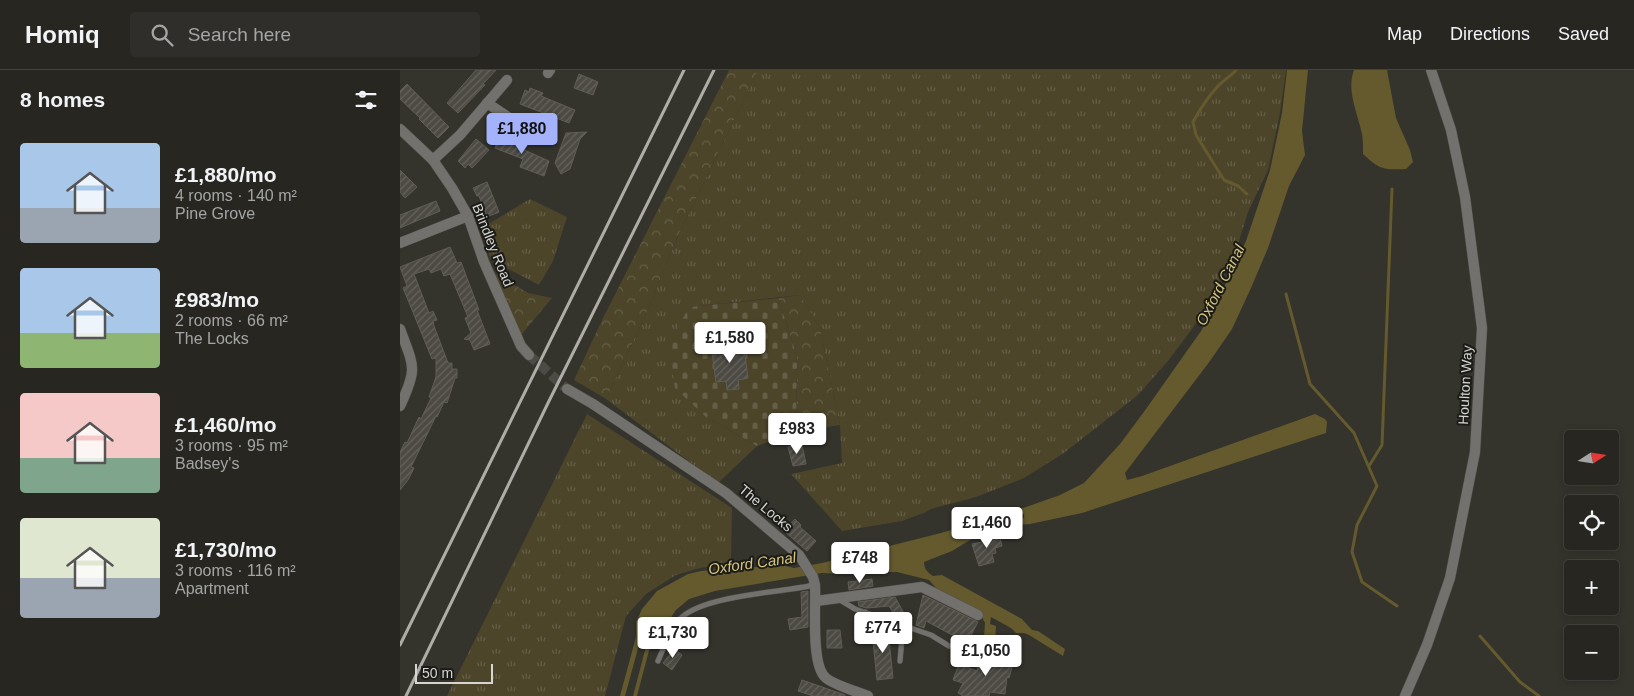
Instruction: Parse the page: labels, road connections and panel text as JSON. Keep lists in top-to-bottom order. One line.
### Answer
{"streets":{"street":["Brindley Road","Houlton Way","The Locks"]},"water":["Oxford Canal"],"scale_bar":"50 m","north":"right","page":{"header":"Homiq","search":"Search here","nav":["Map","Directions","Saved"],"heading":"8 homes","price":["£1,880","£1,580","£983","£1,460","£748","£774","£1,730","£1,050"],"list":[{"name":"£1,880/mo","note":"4 rooms · 140 m² · Pine Grove"},{"name":"£983/mo","note":"2 rooms · 66 m² · The Locks"},{"name":"£1,460/mo","note":"3 rooms · 95 m² · Badsey's"},{"name":"£1,730/mo","note":"3 rooms · 116 m² · Apartment"}],"map_buttons":["+","−"],"scale":"50 m"}}
